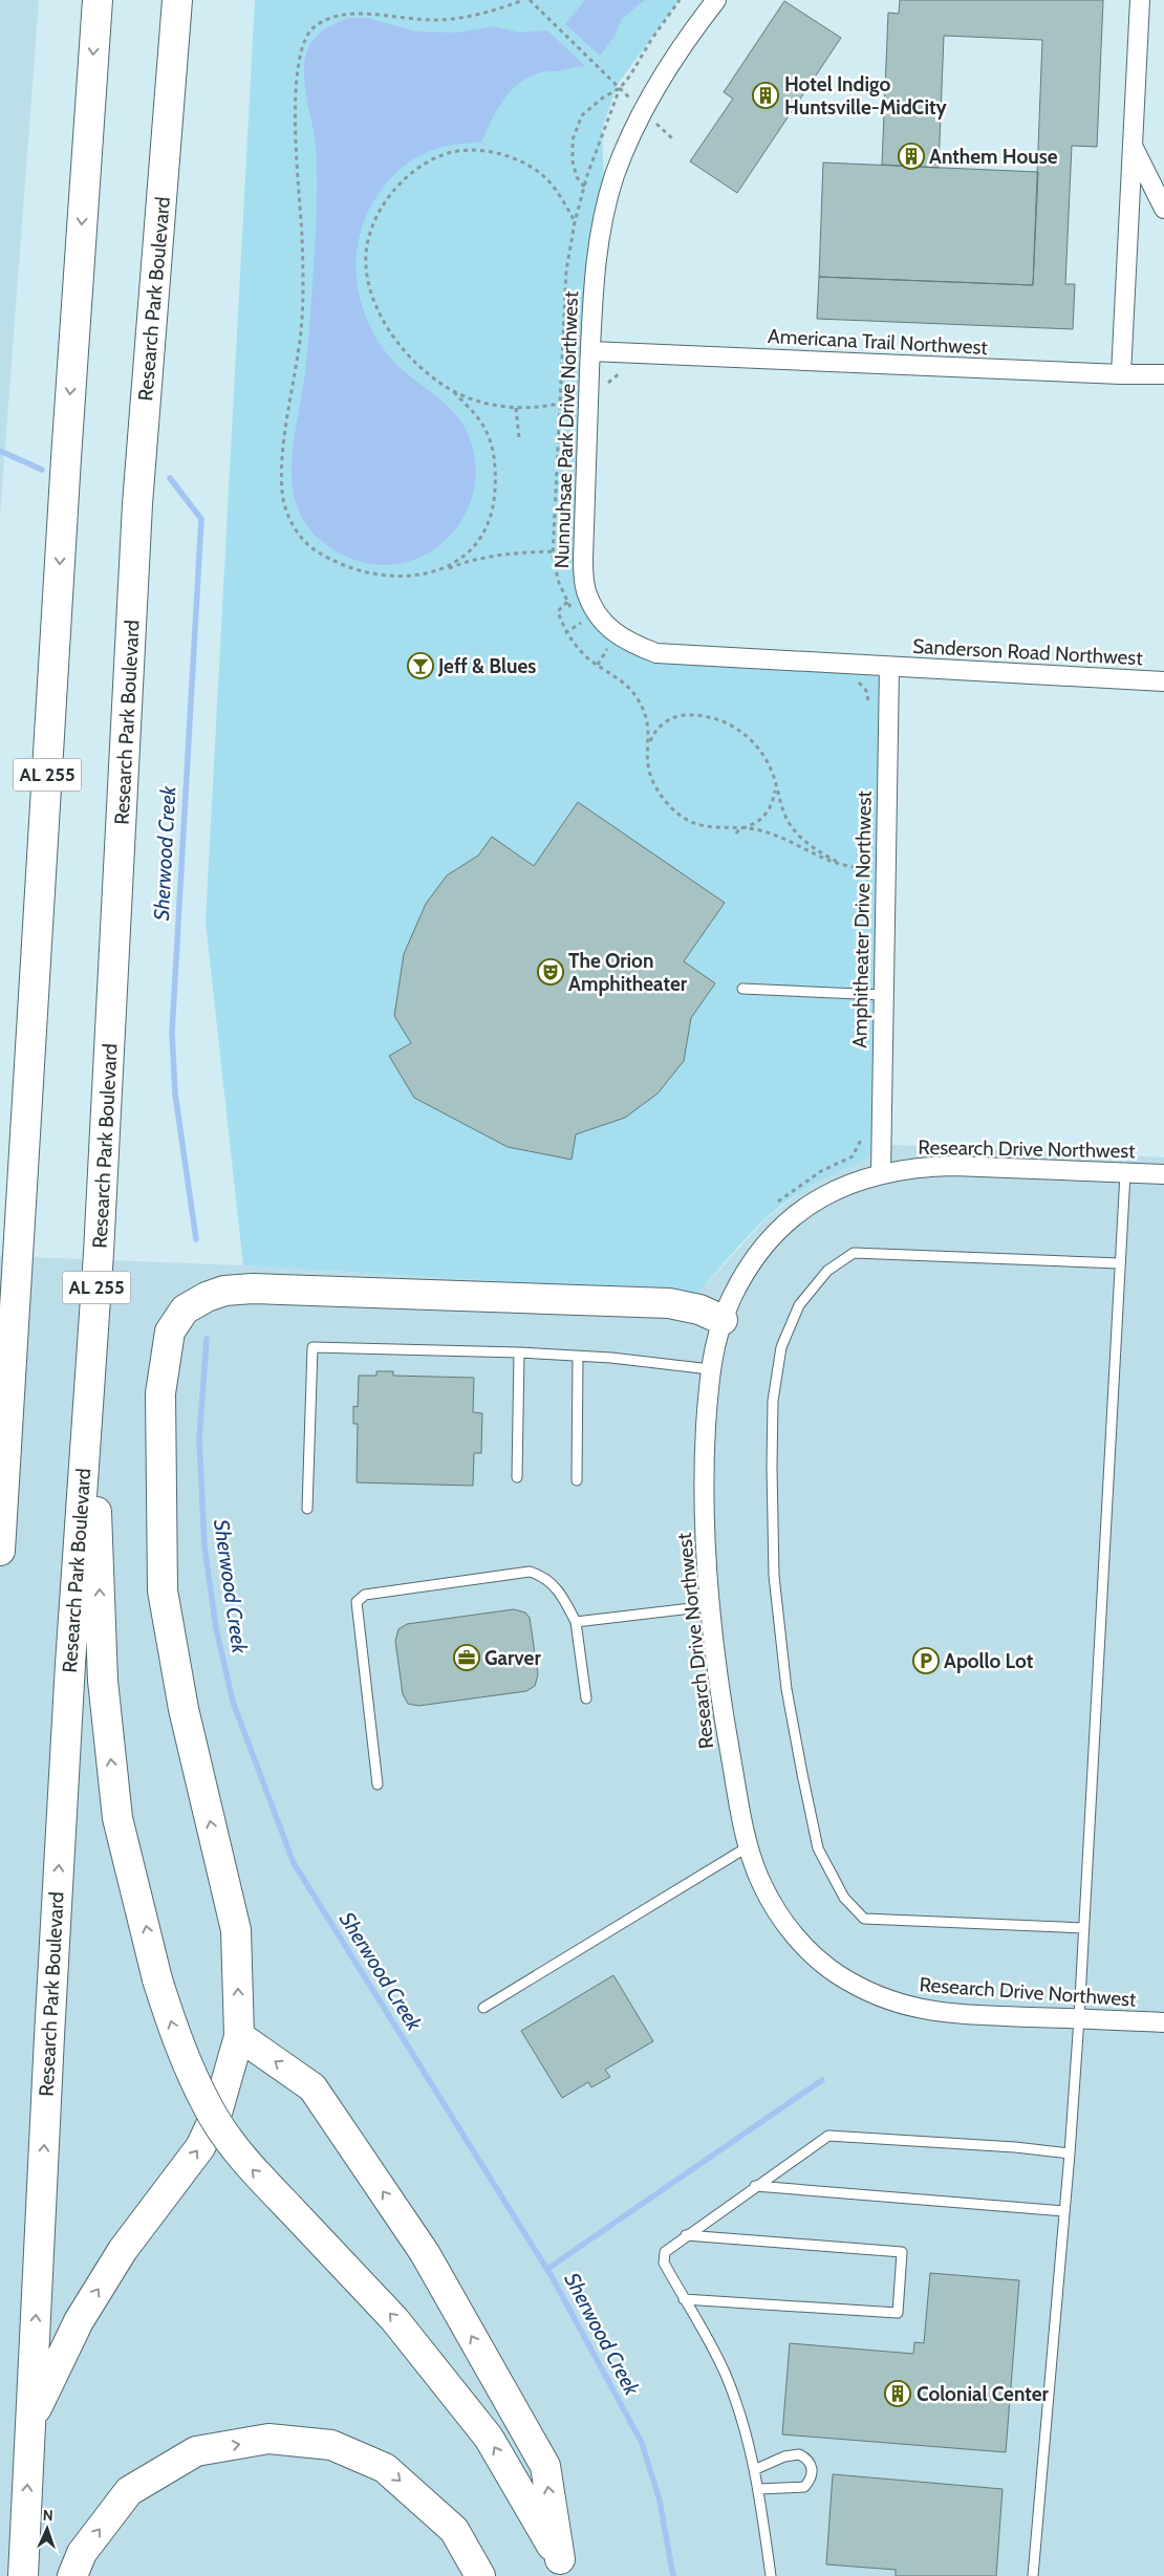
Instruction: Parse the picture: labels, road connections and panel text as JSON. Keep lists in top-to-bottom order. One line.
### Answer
{"streets":{"highway":["Research Park Boulevard","AL 255"],"street":["Americana Trail Northwest","Nunnuhsae Park Drive Northwest","Sanderson Road Northwest","Amphitheater Drive Northwest","Research Drive Northwest"]},"crossings":[["Americana Trail Northwest","Nunnuhsae Park Drive Northwest"],["Nunnuhsae Park Drive Northwest","Sanderson Road Northwest"],["Nunnuhsae Park Drive Northwest","Amphitheater Drive Northwest"],["Sanderson Road Northwest","Amphitheater Drive Northwest"],["Amphitheater Drive Northwest","Research Drive Northwest"]],"one_way":["Research Park Boulevard"],"water":["Sherwood Creek"],"places":{"building":["Hotel Indigo Huntsville-MidCity","Anthem House","Colonial Center"],"bar":["Jeff & Blues"],"theatre":["The Orion Amphitheater"],"office":["Garver"],"parking":["Apollo Lot"]},"north":"top"}
